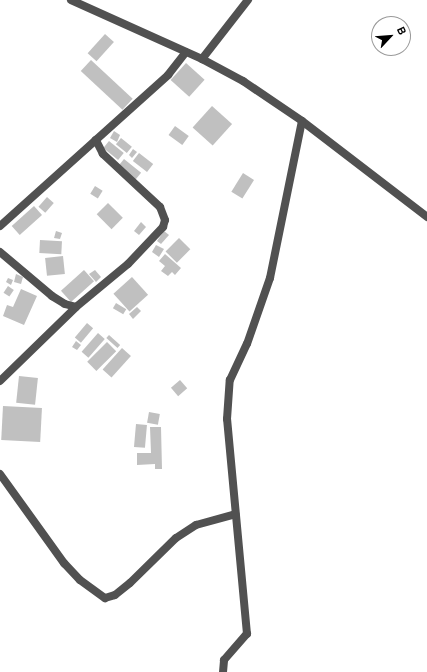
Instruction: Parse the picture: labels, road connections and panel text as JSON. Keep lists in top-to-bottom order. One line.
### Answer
{"north":"top right"}
